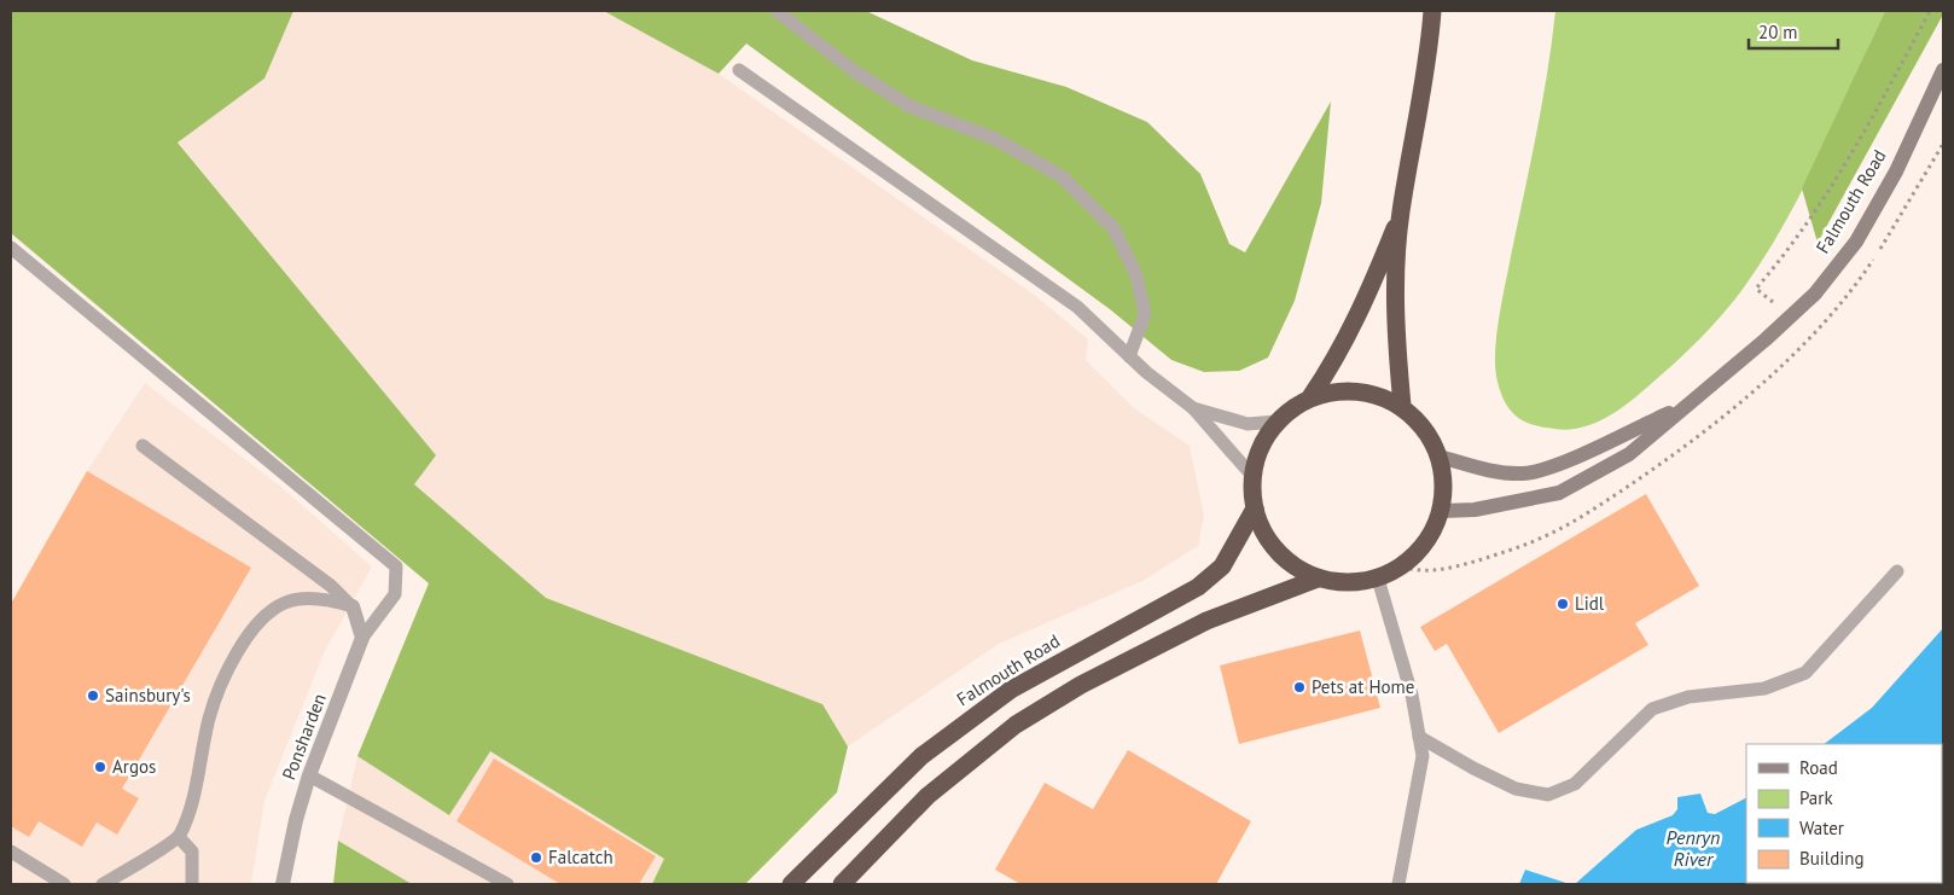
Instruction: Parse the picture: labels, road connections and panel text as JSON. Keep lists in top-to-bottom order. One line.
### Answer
{"streets":{"highway":["Falmouth Road"],"street":["Ponsharden"]},"water":["Penryn River"],"places":["Lidl","Pets at Home","Sainsbury's","Argos","Falcatch"],"legend":["Road","Park","Water","Building"],"scale_bar":"20 m"}
